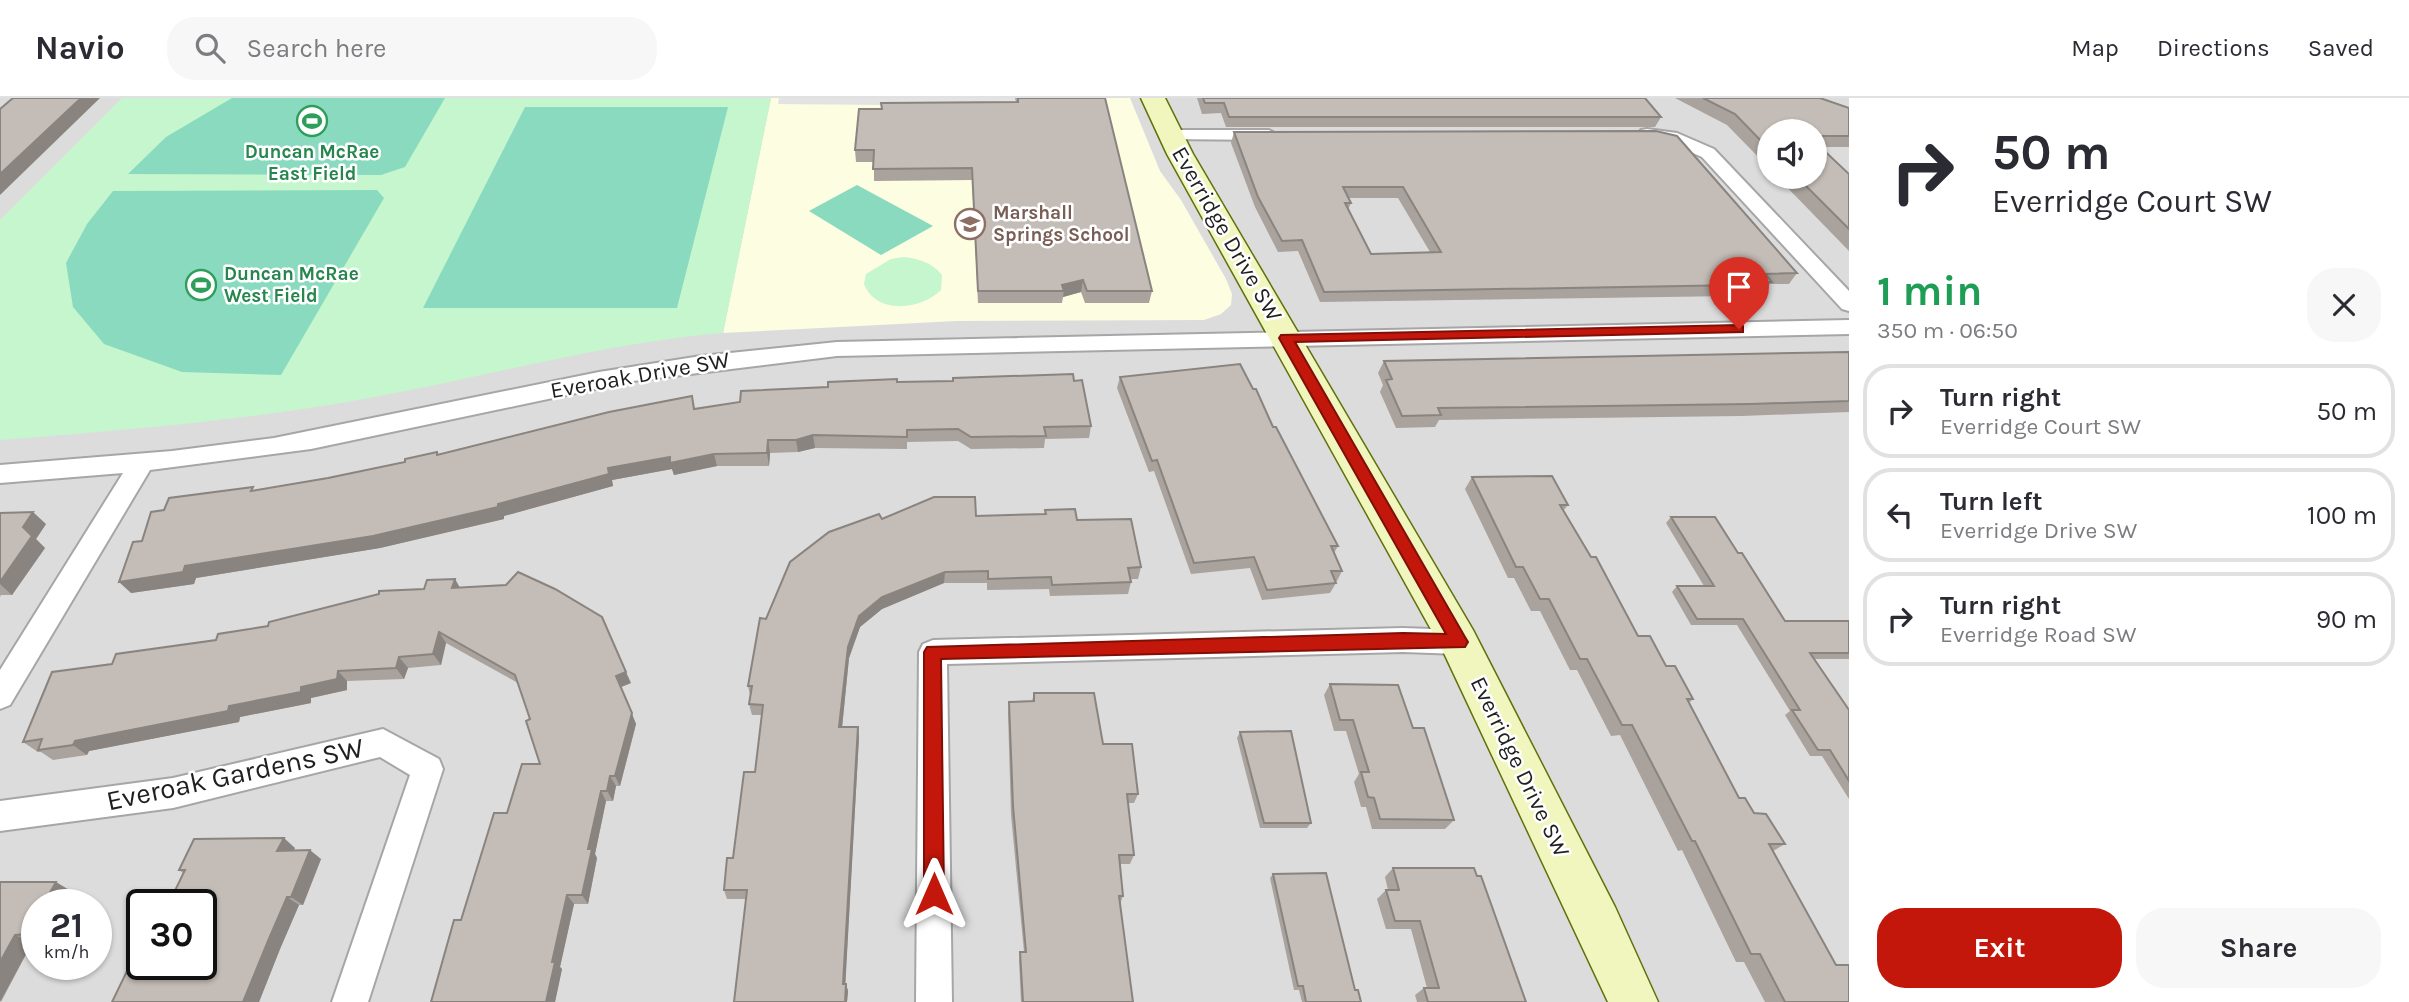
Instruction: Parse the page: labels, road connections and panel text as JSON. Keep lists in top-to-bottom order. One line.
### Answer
{"streets":{"street":["Everridge Drive SW","Everoak Drive SW","Everoak Gardens SW"]},"crossings":[["Everridge Drive SW","Everoak Drive SW"]],"places":{"sports":["Duncan McRae East Field","Duncan McRae West Field"],"school or university":["Marshall Springs School"]},"page":{"header":"Navio","search":"Search here","nav":["Map","Directions","Saved"],"turn":["50 m","Everridge Court SW"],"heading":["1 min","350 m · 06:50"],"list":[{"name":"Turn right","note":"Everridge Court SW","value":"50 m"},{"name":"Turn left","note":"Everridge Drive SW","value":"100 m"},{"name":"Turn right","note":"Everridge Road SW","value":"90 m"}],"speed":"21 km/h","limit":"30","buttons":["Exit","Share"]}}
